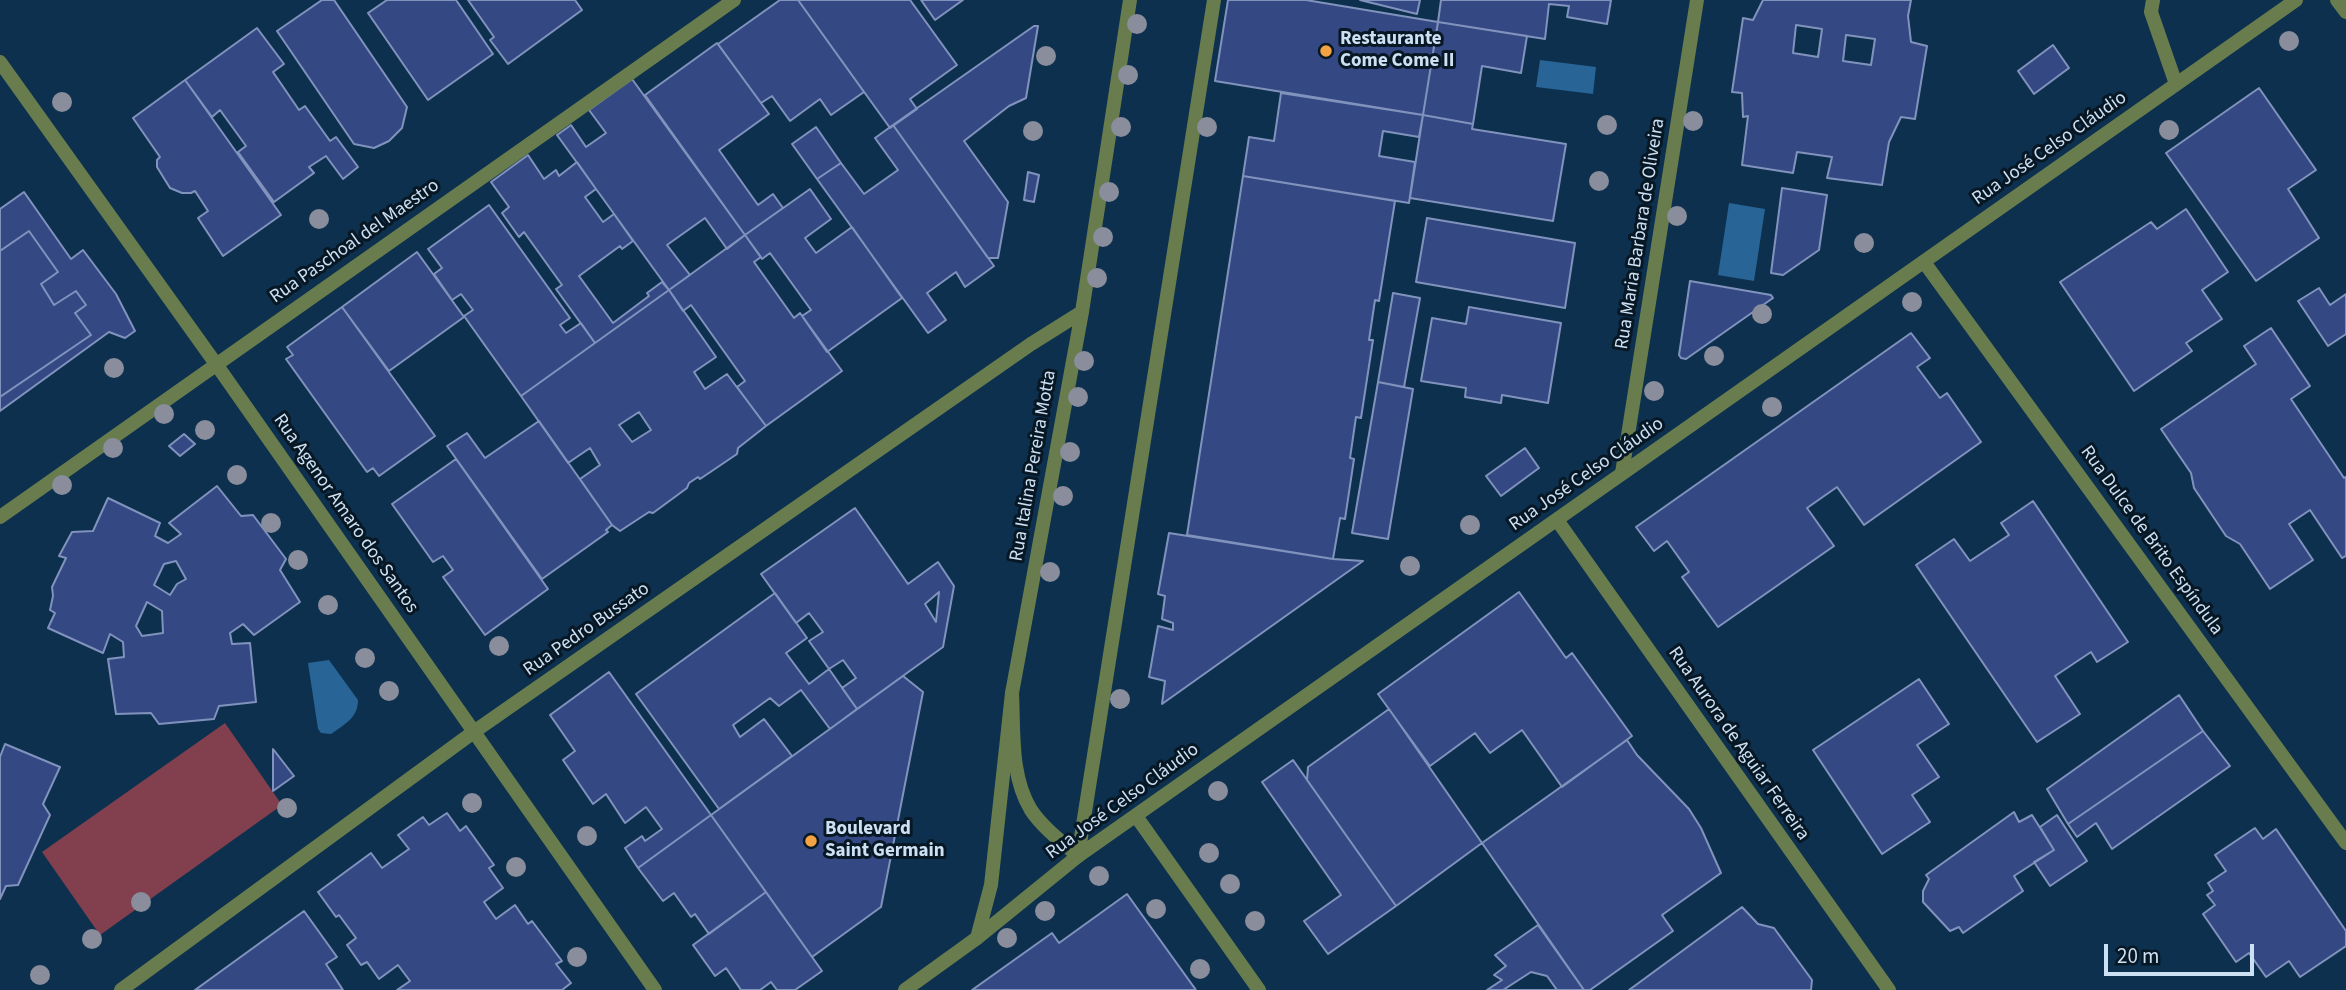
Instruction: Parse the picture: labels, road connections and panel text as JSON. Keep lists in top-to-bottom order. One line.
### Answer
{"streets":{"street":["Rua José Celso Cláudio","Rua Maria Barbara de Oliveira","Rua Paschoal del Maestro","Rua Italina Pereira Motta","Rua Agenor Amaro dos Santos","Rua Dulce de Brito Espíndula","Rua Pedro Bussato","Rua Aurora de Aguiar Ferreira"]},"crossings":[["Rua José Celso Cláudio","Rua Maria Barbara de Oliveira"],["Rua José Celso Cláudio","Rua Italina Pereira Motta"],["Rua José Celso Cláudio","Rua Dulce de Brito Espíndula"],["Rua José Celso Cláudio","Rua Aurora de Aguiar Ferreira"],["Rua Paschoal del Maestro","Rua Agenor Amaro dos Santos"],["Rua Italina Pereira Motta","Rua Pedro Bussato"],["Rua Agenor Amaro dos Santos","Rua Pedro Bussato"]],"places":["Restaurante Come Come II","Boulevard Saint Germain"],"scale_bar":"20 m"}
